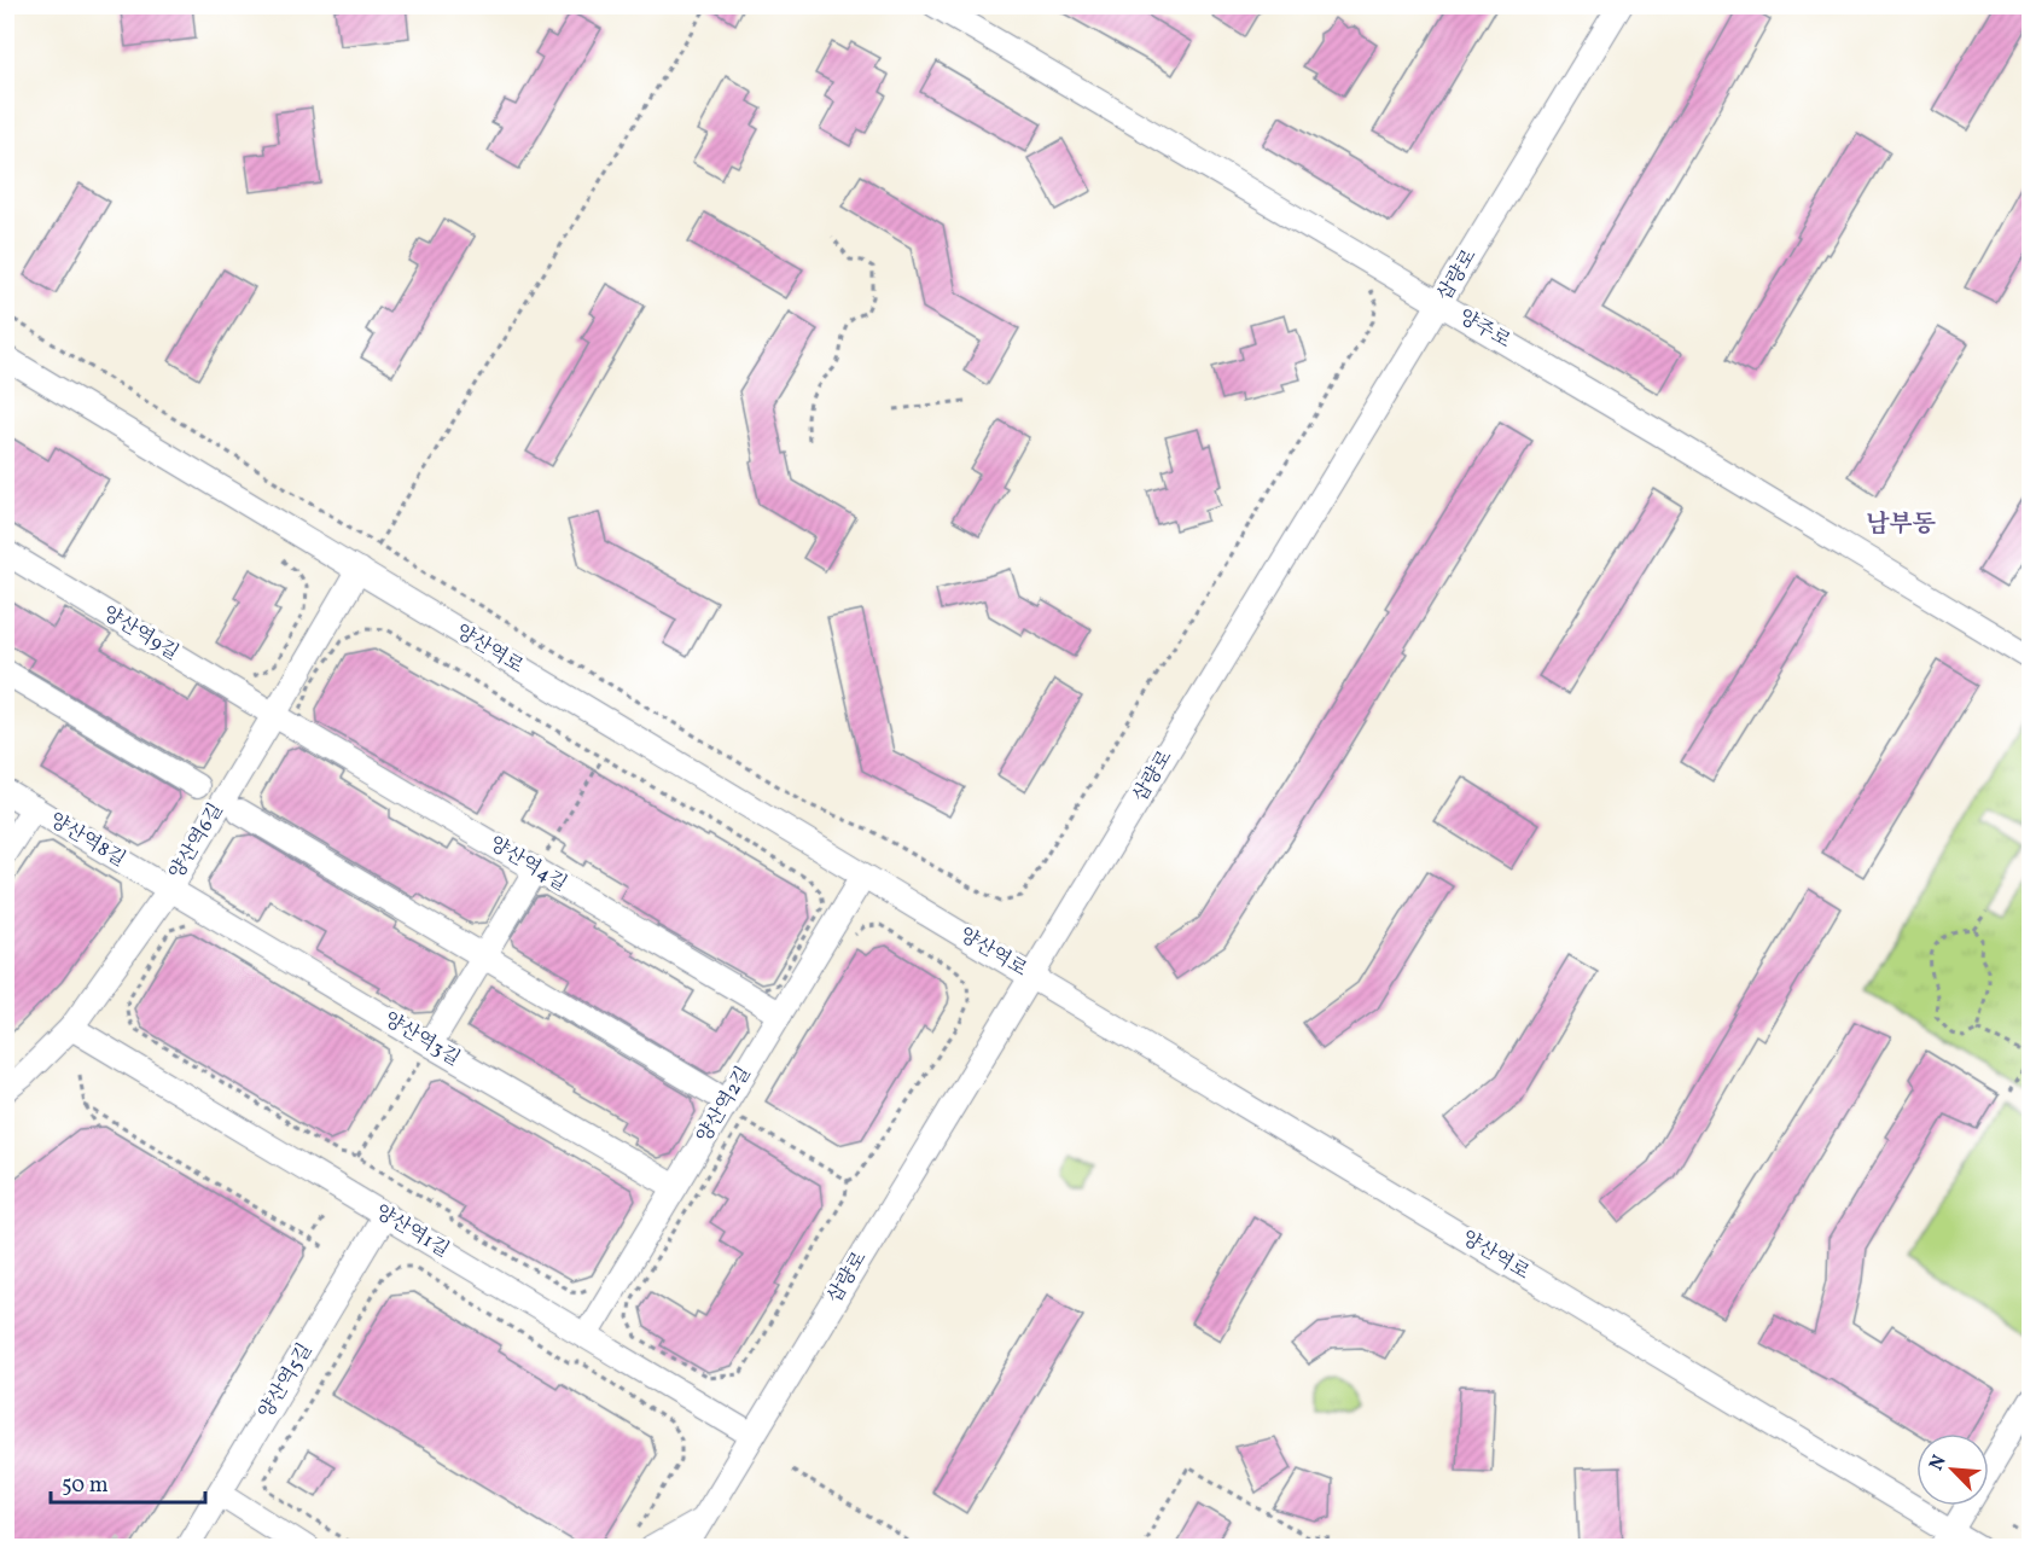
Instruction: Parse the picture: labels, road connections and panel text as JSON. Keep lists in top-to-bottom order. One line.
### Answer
{"streets":{"street":["삽량로","양주로","양산역9길","양산역로","양산역8길","양산역6길","양산역4길","양산역3길","양산역2길","양산역1길","양산역5길"]},"crossings":[["삽량로","양주로"],["삽량로","양산역로"],["삽량로","양산역1길"],["양산역9길","양산역6길"],["양산역9길","양산역4길"],["양산역로","양산역6길"],["양산역로","양산역2길"],["양산역8길","양산역6길"],["양산역8길","양산역3길"],["양산역6길","양산역4길"],["양산역6길","양산역3길"],["양산역6길","양산역1길"],["양산역4길","양산역2길"],["양산역3길","양산역2길"],["양산역2길","양산역1길"],["양산역1길","양산역5길"]],"districts":["남부동"],"scale_bar":"50 m","north":"top left"}
